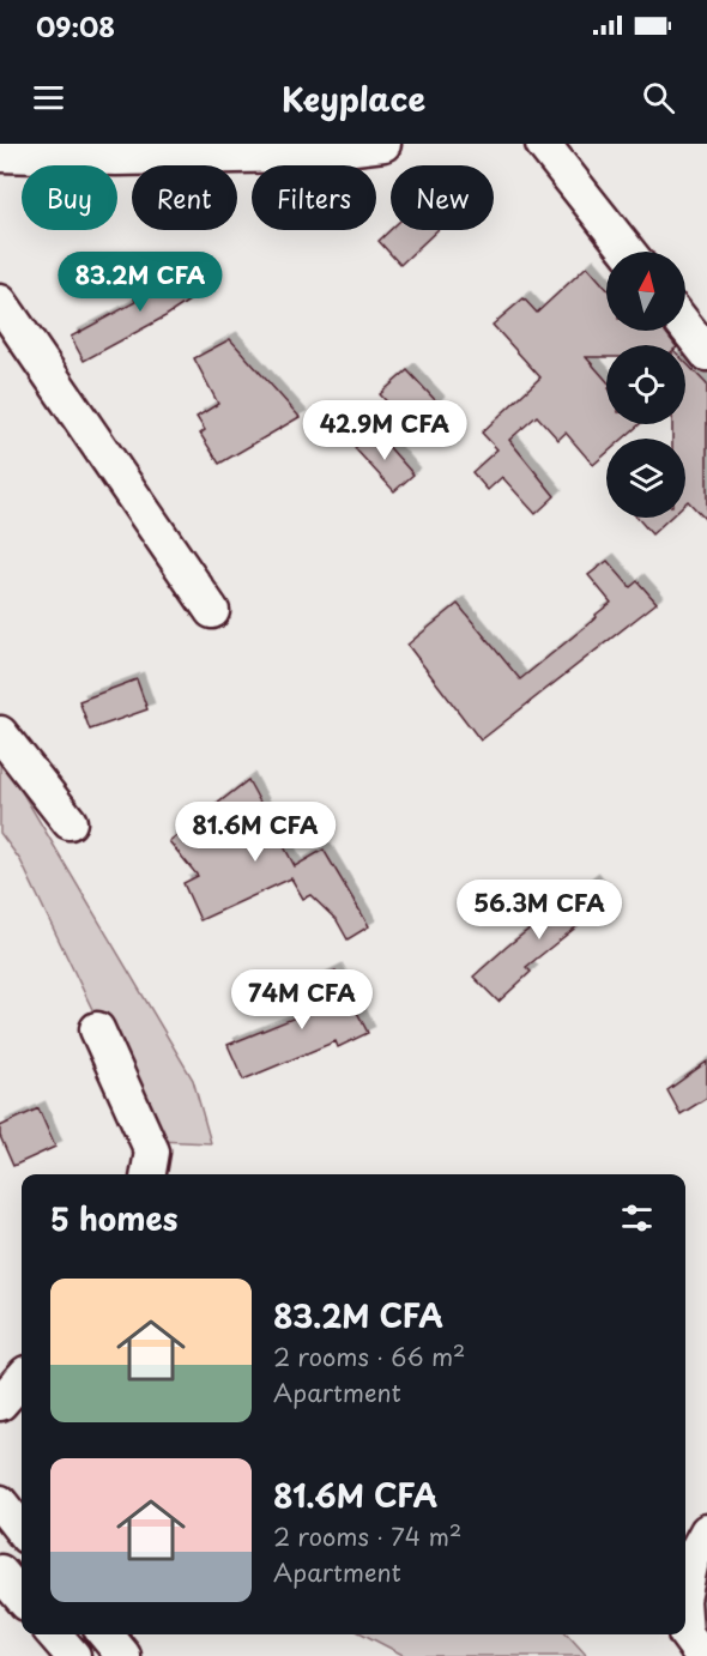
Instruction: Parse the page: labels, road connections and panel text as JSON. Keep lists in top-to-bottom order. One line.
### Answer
{"north":"top","page":{"status":"09:08","header":"Keyplace","chip":["Buy","Rent","Filters","New"],"price":["83.2M CFA","42.9M CFA","81.6M CFA","56.3M CFA","74M CFA"],"heading":"5 homes","list":[{"name":"83.2M CFA","note":"2 rooms · 66 m² · Apartment"},{"name":"81.6M CFA","note":"2 rooms · 74 m² · Apartment"}]}}
